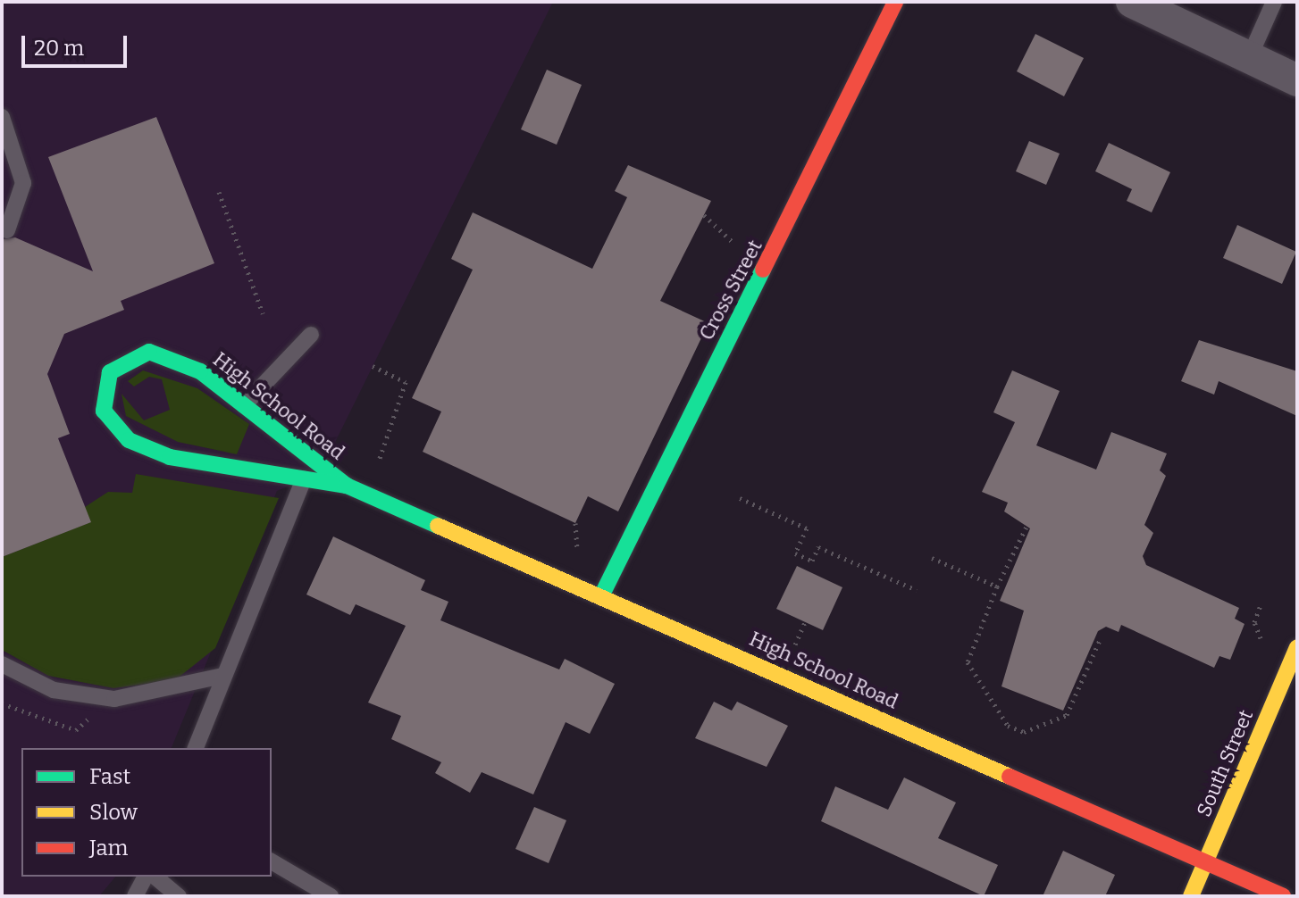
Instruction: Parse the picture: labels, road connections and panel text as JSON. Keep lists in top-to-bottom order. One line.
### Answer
{"streets":{"street":["Cross Street","High School Road","South Street"]},"crossings":[["Cross Street","High School Road"],["High School Road","South Street"]],"legend":["Fast","Slow","Jam"],"scale_bar":"20 m"}
